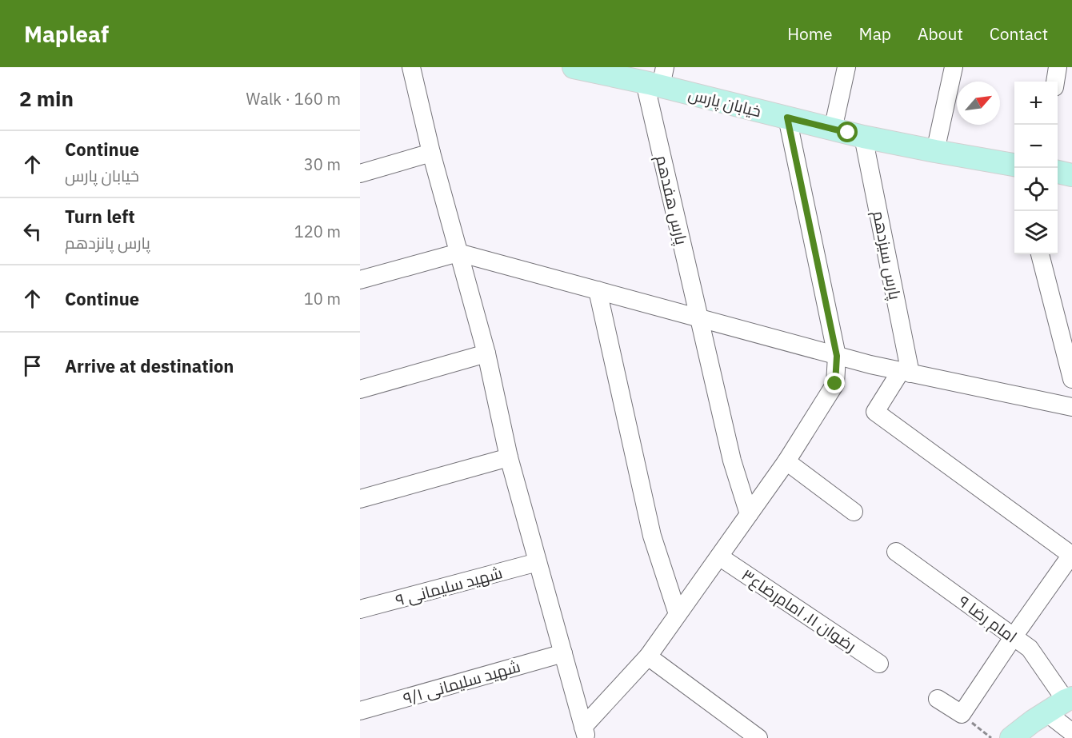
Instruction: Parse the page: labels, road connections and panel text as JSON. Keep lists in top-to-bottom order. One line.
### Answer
{"streets":{"main road":["خیابان پارس"],"street":["پارس‌ هفدهم","پارس‌ سیزدهم","شهید سلیمانی ۹","رضوان ۱۱، امام‌رضا‌ع‌۳","امام رضا ۹","شهید سلیمانی ۹/۱"]},"crossings":[["خیابان پارس","پارس‌ هفدهم"],["خیابان پارس","پارس‌ سیزدهم"]],"north":"top right","page":{"header":"Mapleaf","nav":["Home","Map","About","Contact"],"heading":["2 min","Walk · 160 m"],"map_buttons":["+","−"],"list":[["Continue","خیابان پارس","30 m"],["Turn left","پارس‌ پانزدهم","120 m"],["Continue","10 m"],"Arrive at destination"]}}
